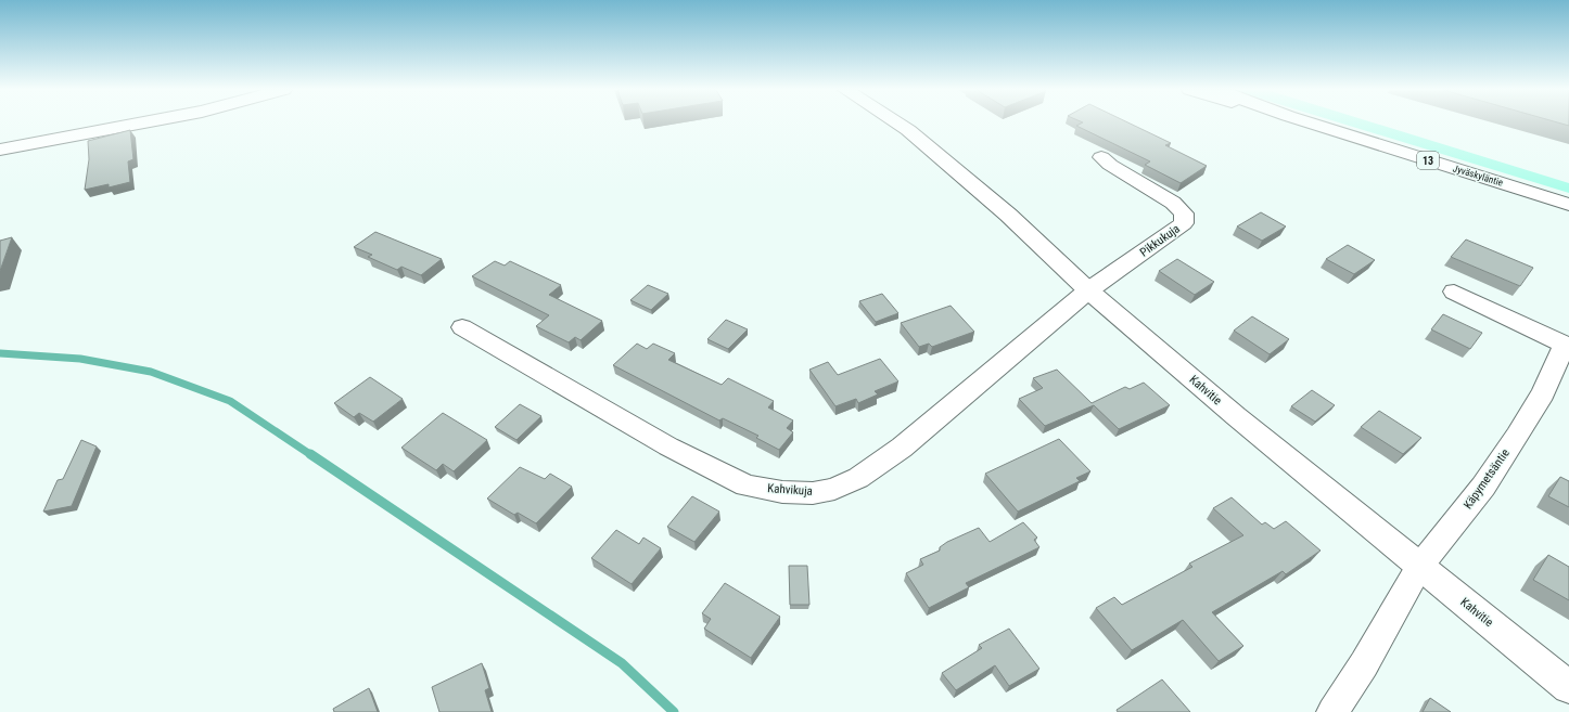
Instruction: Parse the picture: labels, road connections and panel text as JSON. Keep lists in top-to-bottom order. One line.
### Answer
{"streets":{"main road":["13","Jyväskyläntie","Kahvitie"],"street":["Pikkukuja","Käpymetsäntie","Kahvikuja"]},"crossings":[["Pikkukuja","Kahvitie"],["Pikkukuja","Kahvikuja"],["Kahvitie","Käpymetsäntie"],["Kahvitie","Kahvikuja"]]}
